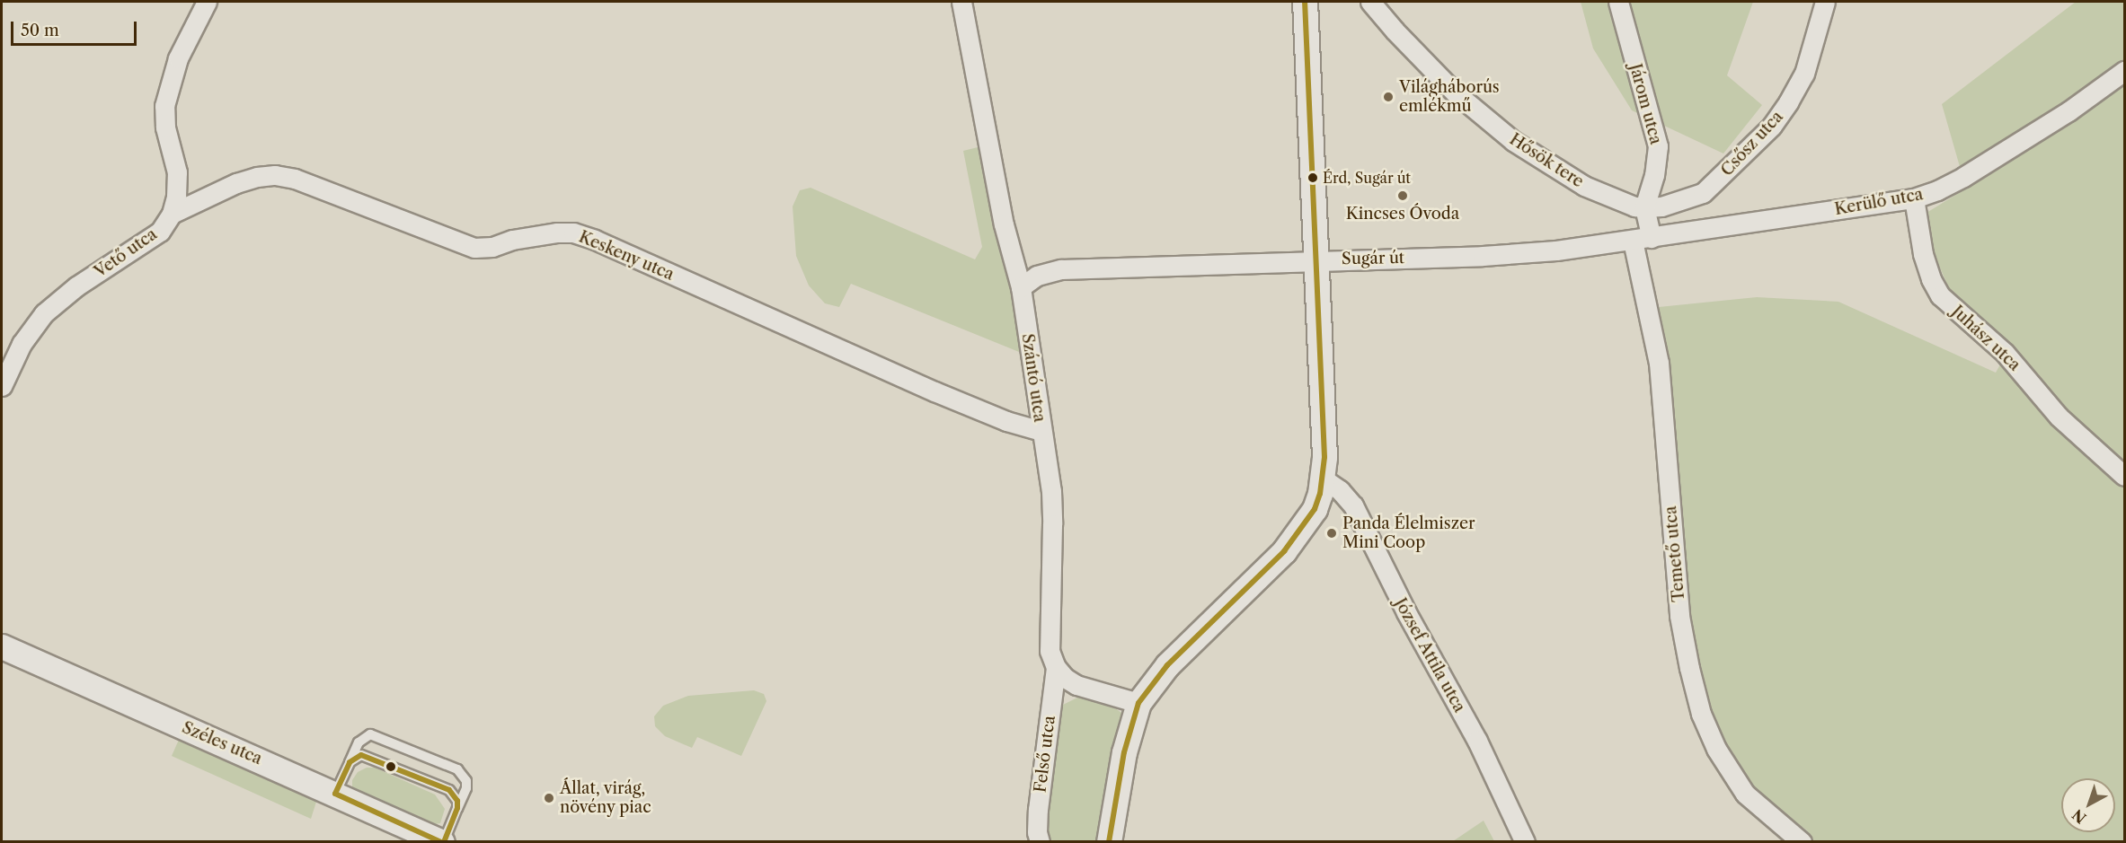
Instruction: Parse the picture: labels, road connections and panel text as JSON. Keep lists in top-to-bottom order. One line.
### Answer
{"streets":{"street":["Járom utca","Csősz utca","Hősök tere","Kerülő utca","Vető utca","Keskeny utca","Sugár út","Juhász utca","Szántó utca","Temető utca","József Attila utca","Széles utca","Felső utca"]},"crossings":[["Járom utca","Csősz utca"],["Járom utca","Hősök tere"],["Járom utca","Kerülő utca"],["Csősz utca","Hősök tere"],["Kerülő utca","Sugár út"],["Kerülő utca","Juhász utca"],["Kerülő utca","Temető utca"],["Vető utca","Keskeny utca"],["Keskeny utca","Szántó utca"],["Sugár út","Szántó utca"],["Sugár út","Temető utca"],["Szántó utca","Felső utca"]],"places":["Világháborús emlékmű","Érd, Sugár út","Kincses Óvoda","Panda Élelmiszer Mini Coop","Állat, virág, növény piac"],"scale_bar":"50 m","north":"bottom left"}
